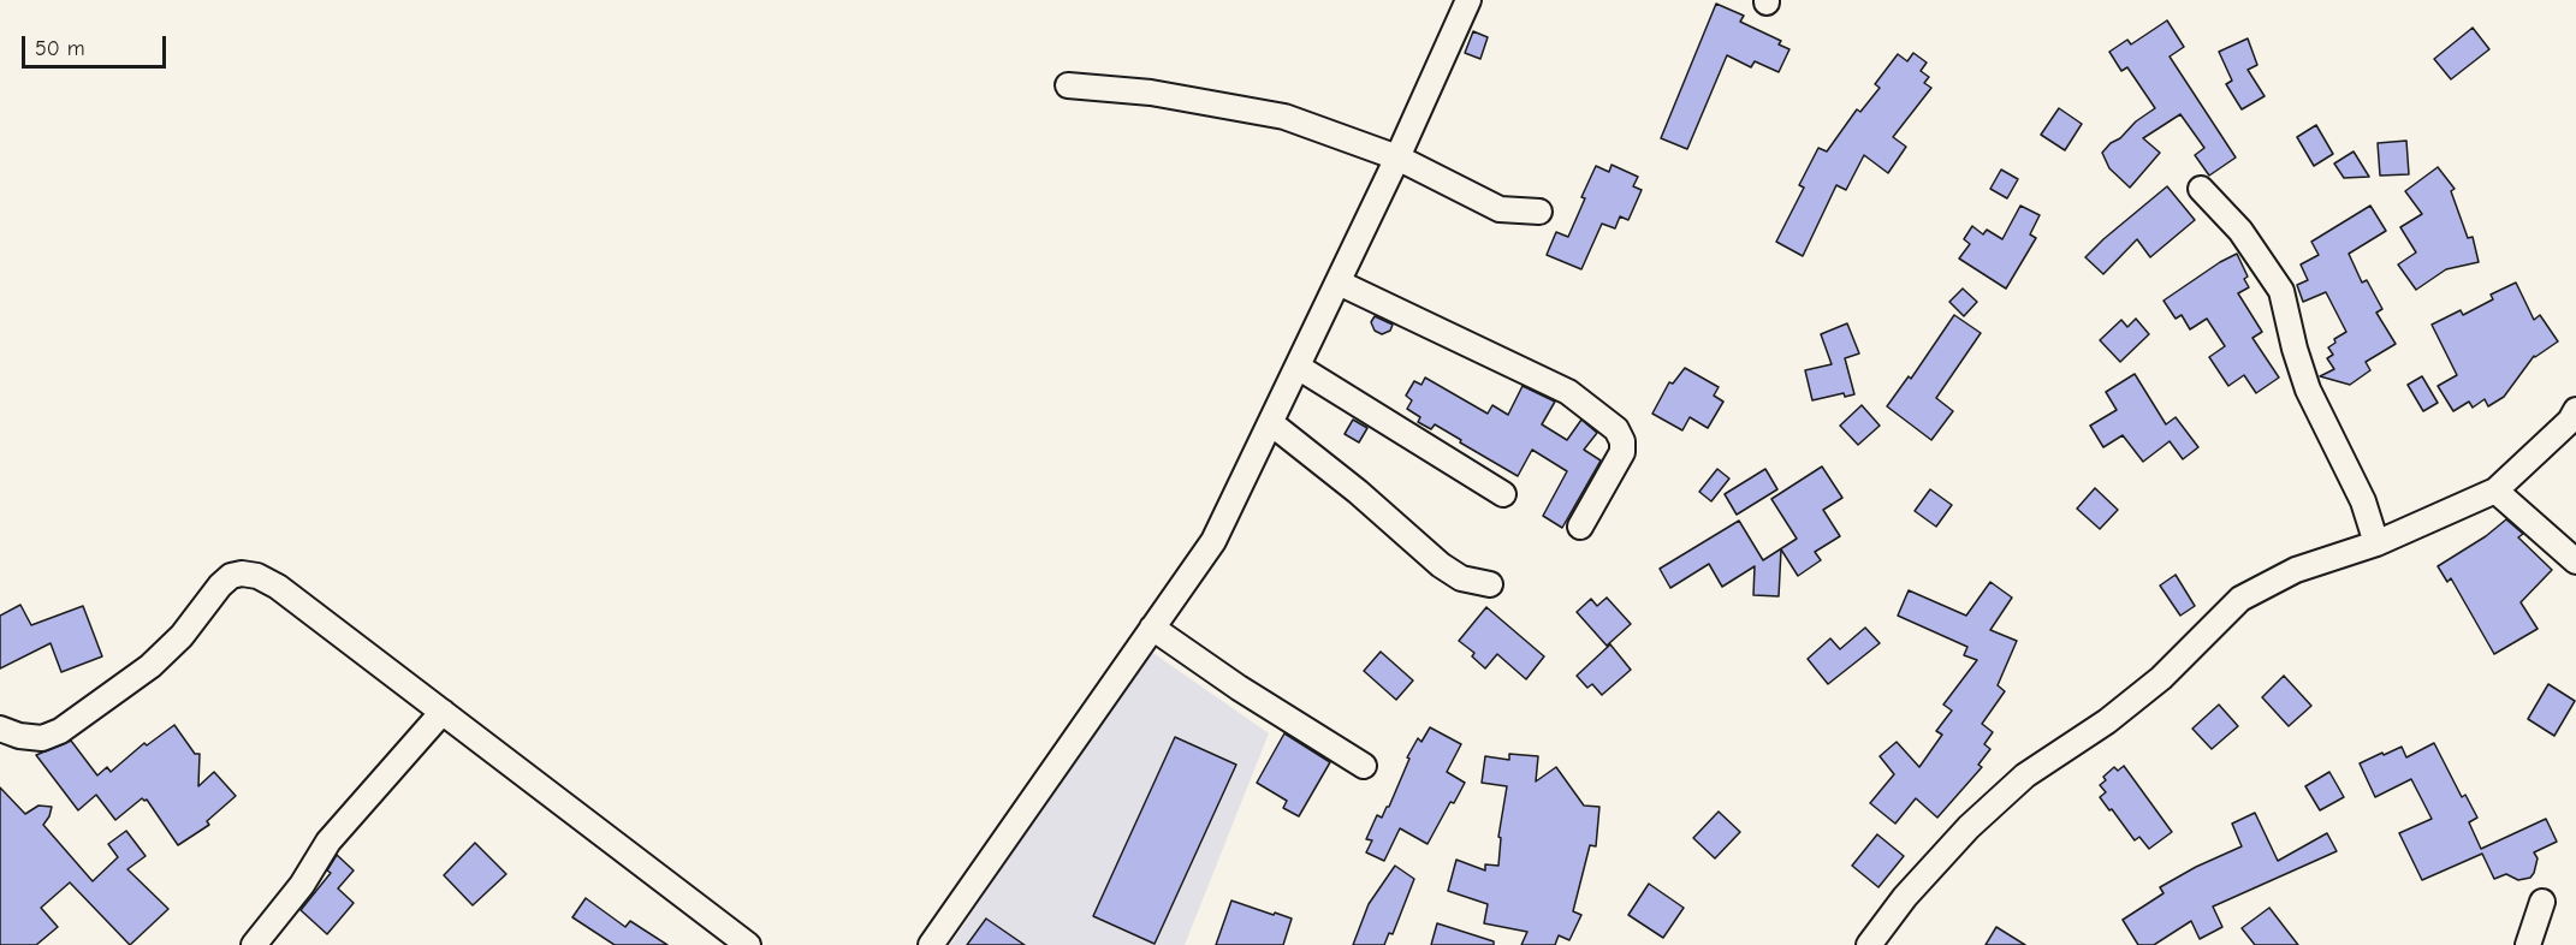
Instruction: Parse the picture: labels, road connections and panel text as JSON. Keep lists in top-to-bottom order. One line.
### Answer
{"scale_bar":"50 m"}
